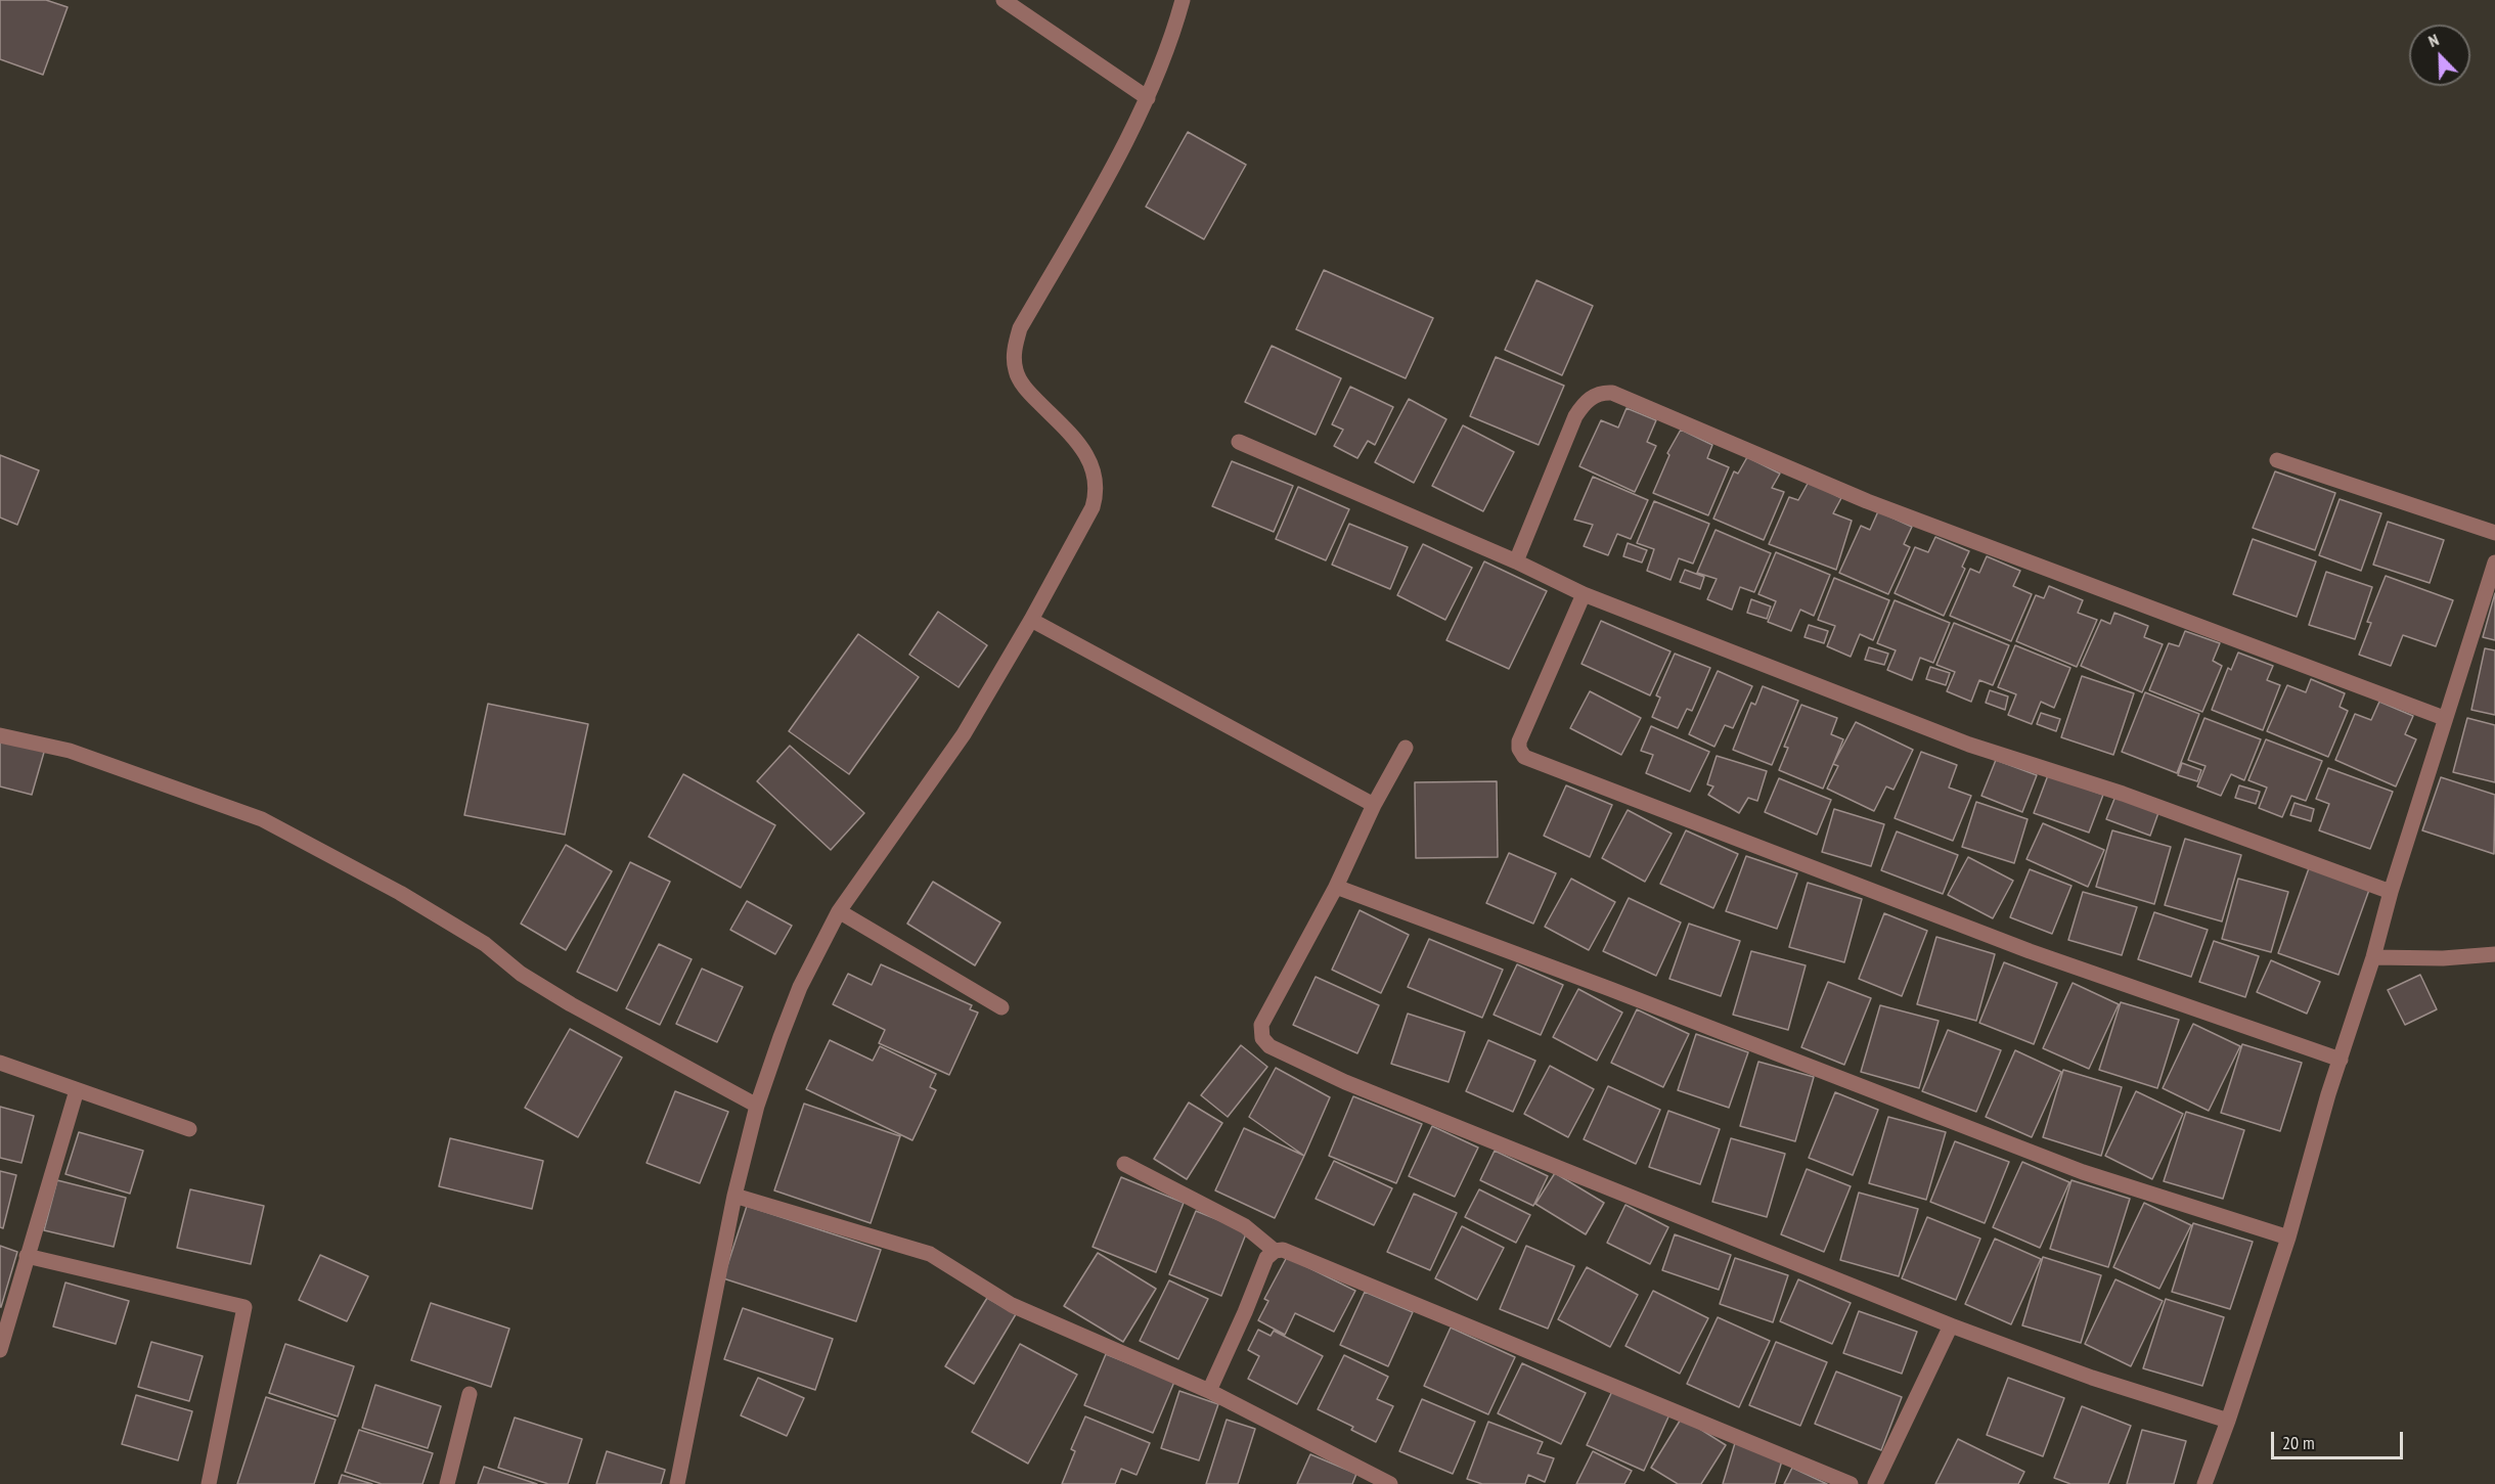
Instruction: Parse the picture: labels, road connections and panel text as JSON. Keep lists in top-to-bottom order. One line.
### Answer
{"scale_bar":"20 m","north":"top left"}
